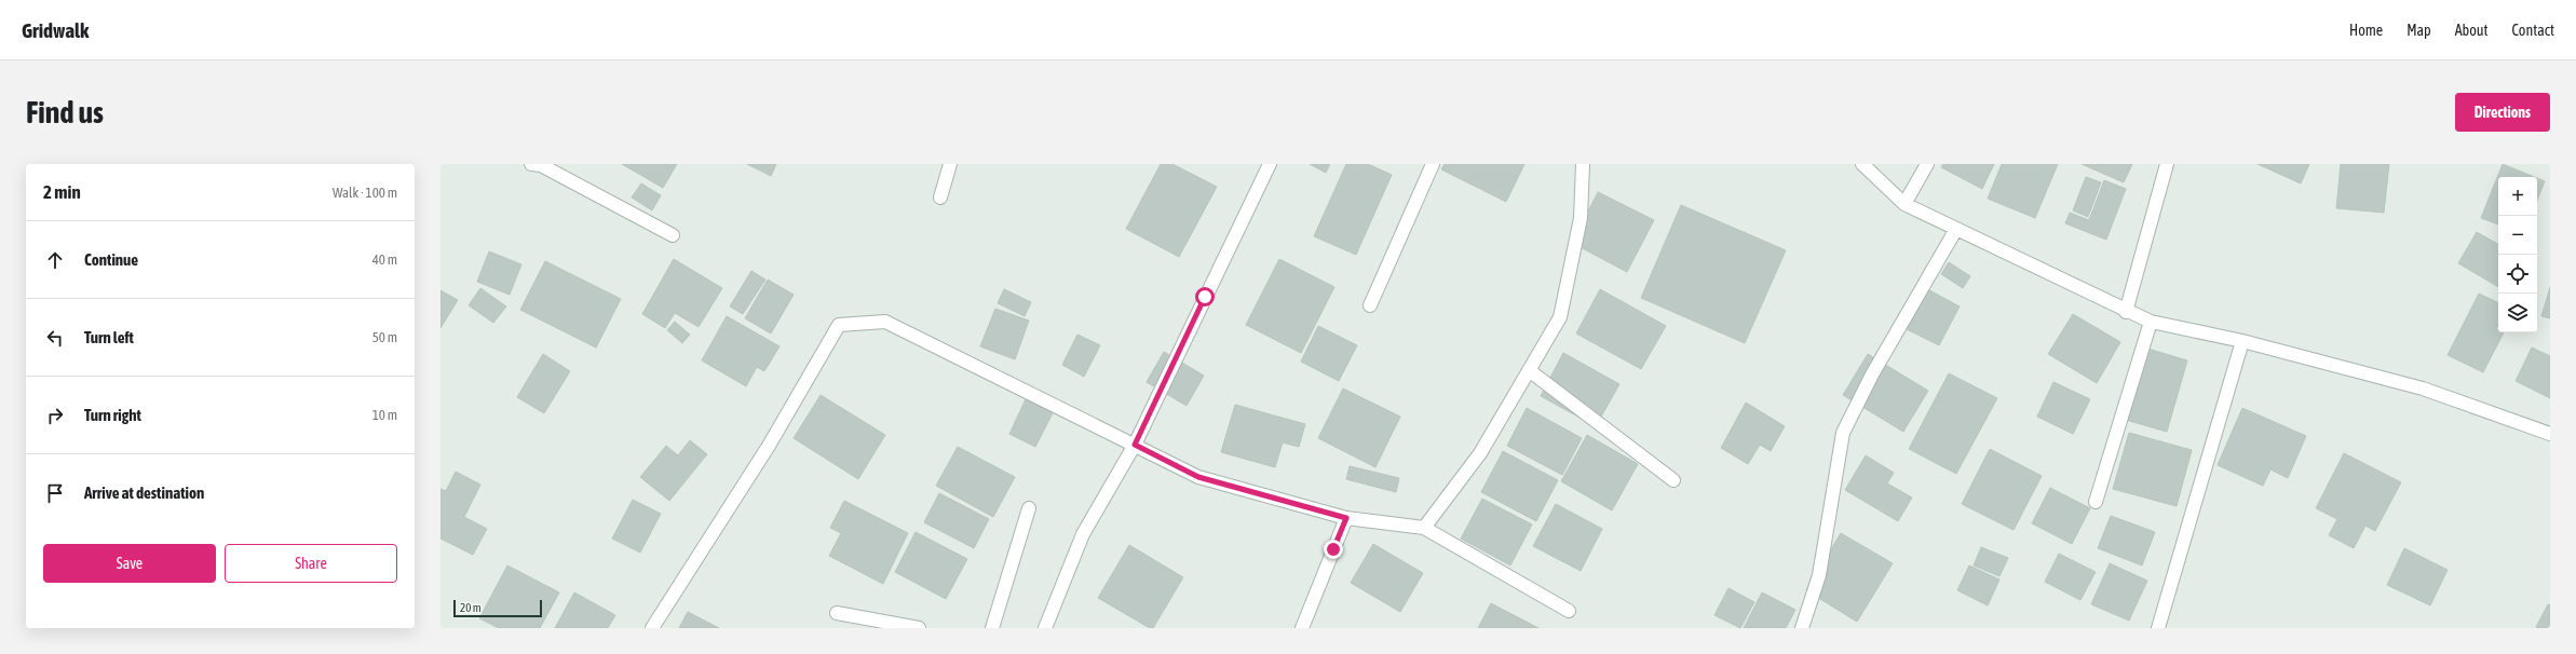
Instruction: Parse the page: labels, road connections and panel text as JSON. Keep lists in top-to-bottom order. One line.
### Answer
{"scale_bar":"20 m","page":{"header":"Gridwalk","nav":["Home","Map","About","Contact"],"buttons":["Directions",["Save","Share"]],"title":"Find us","heading":["2 min","Walk · 100 m"],"map_buttons":["+","−"],"list":[["Continue","40 m"],["Turn left","50 m"],["Turn right","10 m"],"Arrive at destination"],"scale":"20 m"}}
